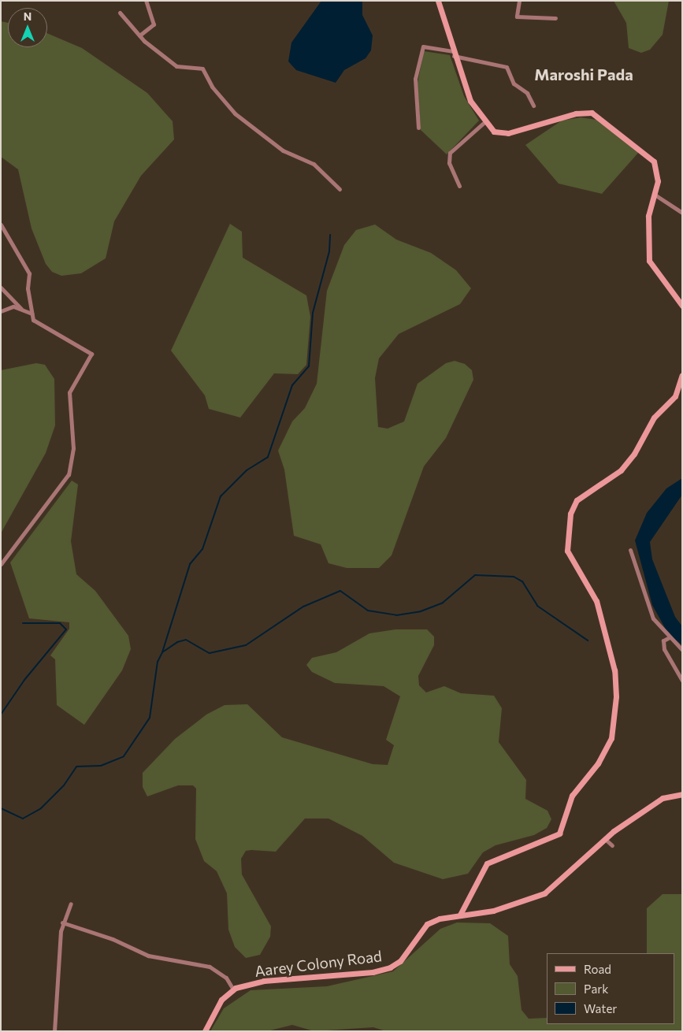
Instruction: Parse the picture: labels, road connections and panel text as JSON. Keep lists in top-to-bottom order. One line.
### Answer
{"streets":{"street":["Aarey Colony Road"]},"districts":["Maroshi Pada"],"legend":["Road","Park","Water"],"north":"top"}
